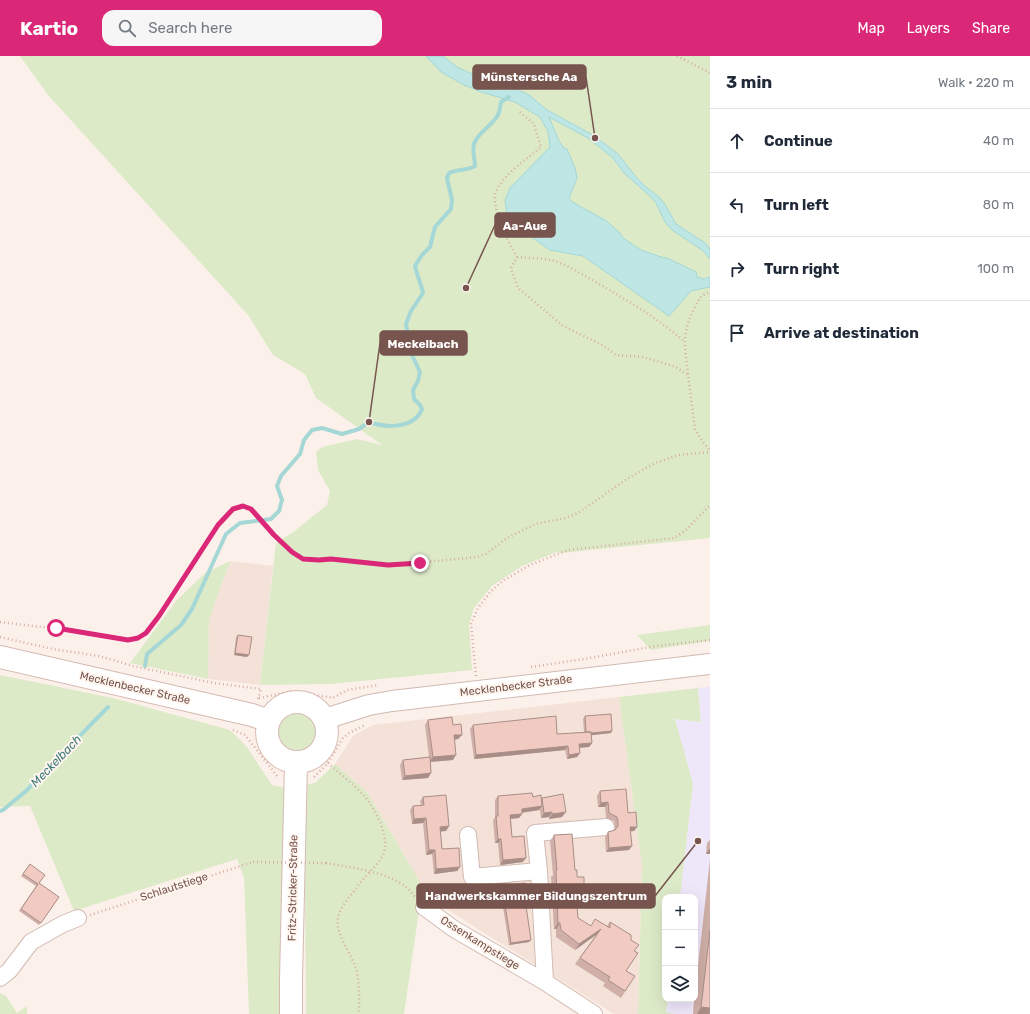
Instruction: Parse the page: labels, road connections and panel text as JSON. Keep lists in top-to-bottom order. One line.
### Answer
{"streets":{"main road":["Mecklenbecker Straße","Fritz-Stricker-Straße"],"street":["Ossenkampstiege"],"path":["Schlautstiege"]},"crossings":[["Mecklenbecker Straße","Fritz-Stricker-Straße"]],"water":["Meckelbach"],"places":["Münstersche Aa","Aa-Aue","Meckelbach","Handwerkskammer Bildungszentrum"],"page":{"header":"Kartio","search":"Search here","nav":["Map","Layers","Share"],"heading":["3 min","Walk · 220 m"],"list":[["Continue","40 m"],["Turn left","80 m"],["Turn right","100 m"],"Arrive at destination"],"map_buttons":["+","−"]}}
